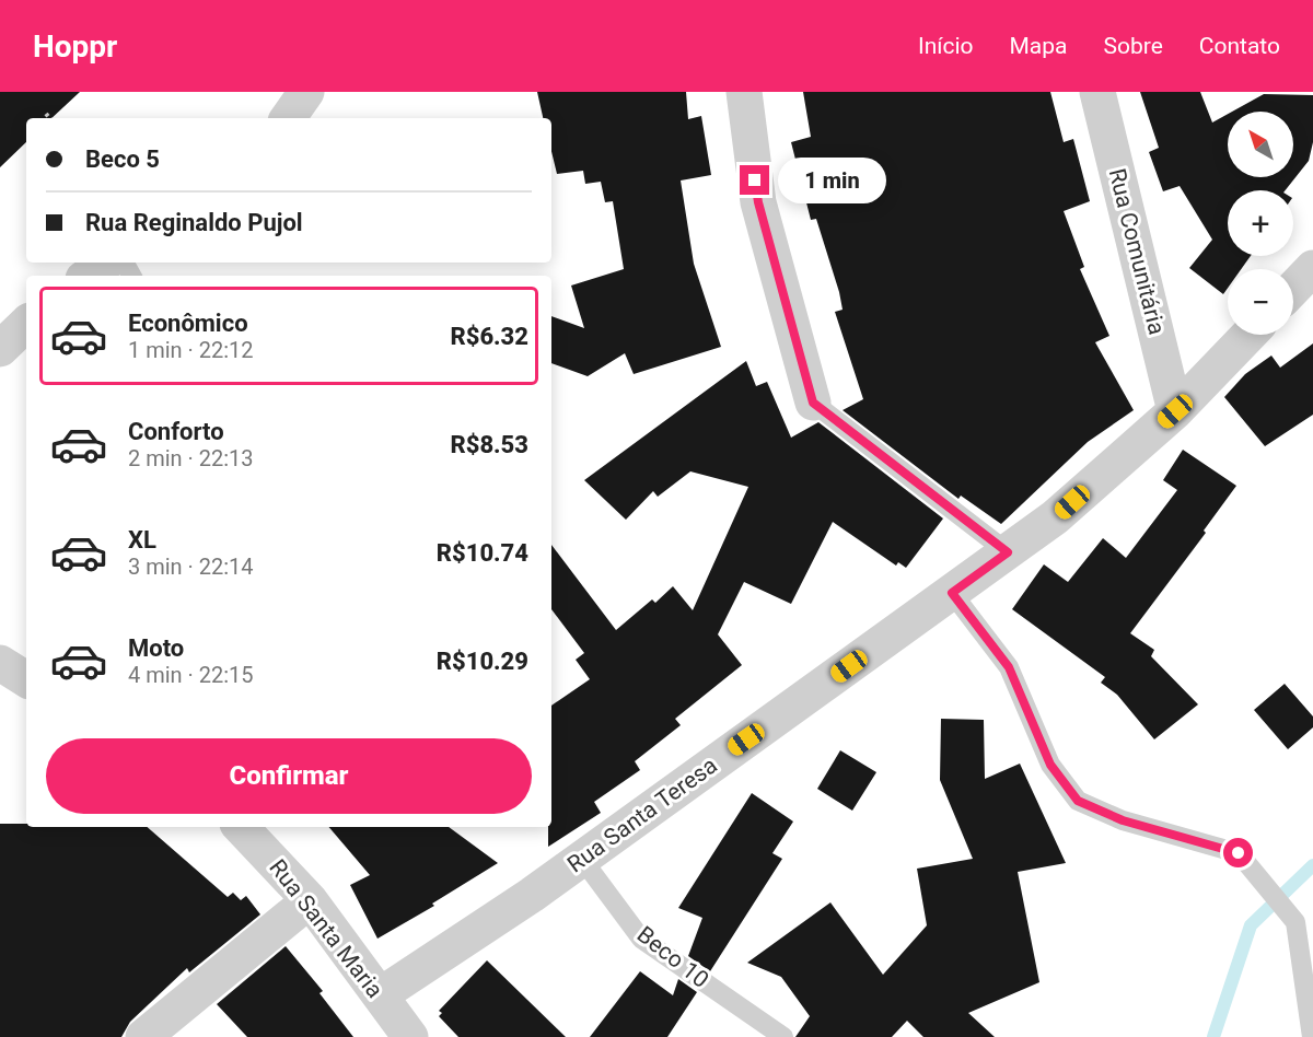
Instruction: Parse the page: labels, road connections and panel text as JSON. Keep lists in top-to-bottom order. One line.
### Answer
{"streets":{"street":["Rua Comunitária","Rua Santa Teresa","Rua Santa Maria"],"lane":["Beco 10"]},"crossings":[["Rua Comunitária","Rua Santa Teresa"],["Rua Santa Teresa","Rua Santa Maria"],["Rua Santa Teresa","Beco 10"]],"north":"top left","page":{"header":"Hoppr","nav":["Início","Mapa","Sobre","Contato"],"map_buttons":["+","−"],"banner":["Beco 5","Rua Reginaldo Pujol"],"bubble":"1 min","list":[{"name":"Econômico","note":"1 min · 22:12","value":"R$6.32"},{"name":"Conforto","note":"2 min · 22:13","value":"R$8.53"},{"name":"XL","note":"3 min · 22:14","value":"R$10.74"},{"name":"Moto","note":"4 min · 22:15","value":"R$10.29"}],"buttons":"Confirmar"}}
